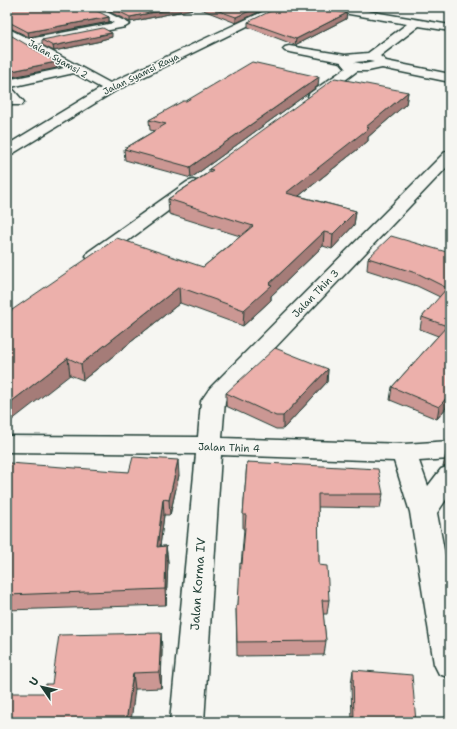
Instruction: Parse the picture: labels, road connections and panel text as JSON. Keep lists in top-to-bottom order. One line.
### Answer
{"streets":{"street":["Jalan Syamsi 2","Jalan Syamsi Raya","Jalan Thin 3","Jalan Thin 4","Jalan Korma IV"]},"crossings":[["Jalan Syamsi 2","Jalan Syamsi Raya"],["Jalan Thin 3","Jalan Thin 4"],["Jalan Thin 3","Jalan Korma IV"],["Jalan Thin 4","Jalan Korma IV"]],"north":"top left"}
